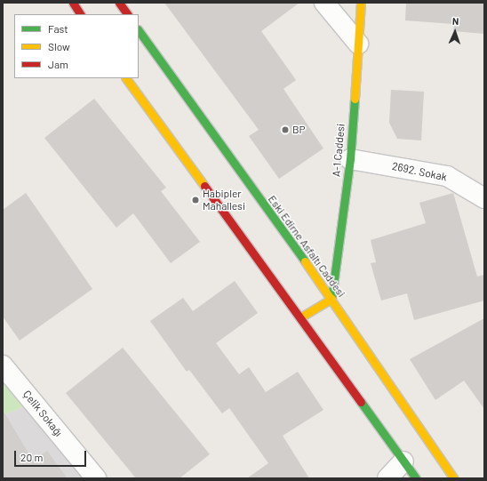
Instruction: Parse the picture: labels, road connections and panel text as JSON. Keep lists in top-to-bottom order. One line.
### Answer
{"streets":{"main road":["A-1 Caddesi","Eski Edirne Asfaltı Caddesi"],"street":["2692. Sokak","Çelik Sokağı"]},"crossings":[["A-1 Caddesi","2692. Sokak"],["A-1 Caddesi","Eski Edirne Asfaltı Caddesi"]],"places":["BP","Habipler Mahallesi"],"legend":["Fast","Slow","Jam"],"scale_bar":"20 m","north":"top"}
